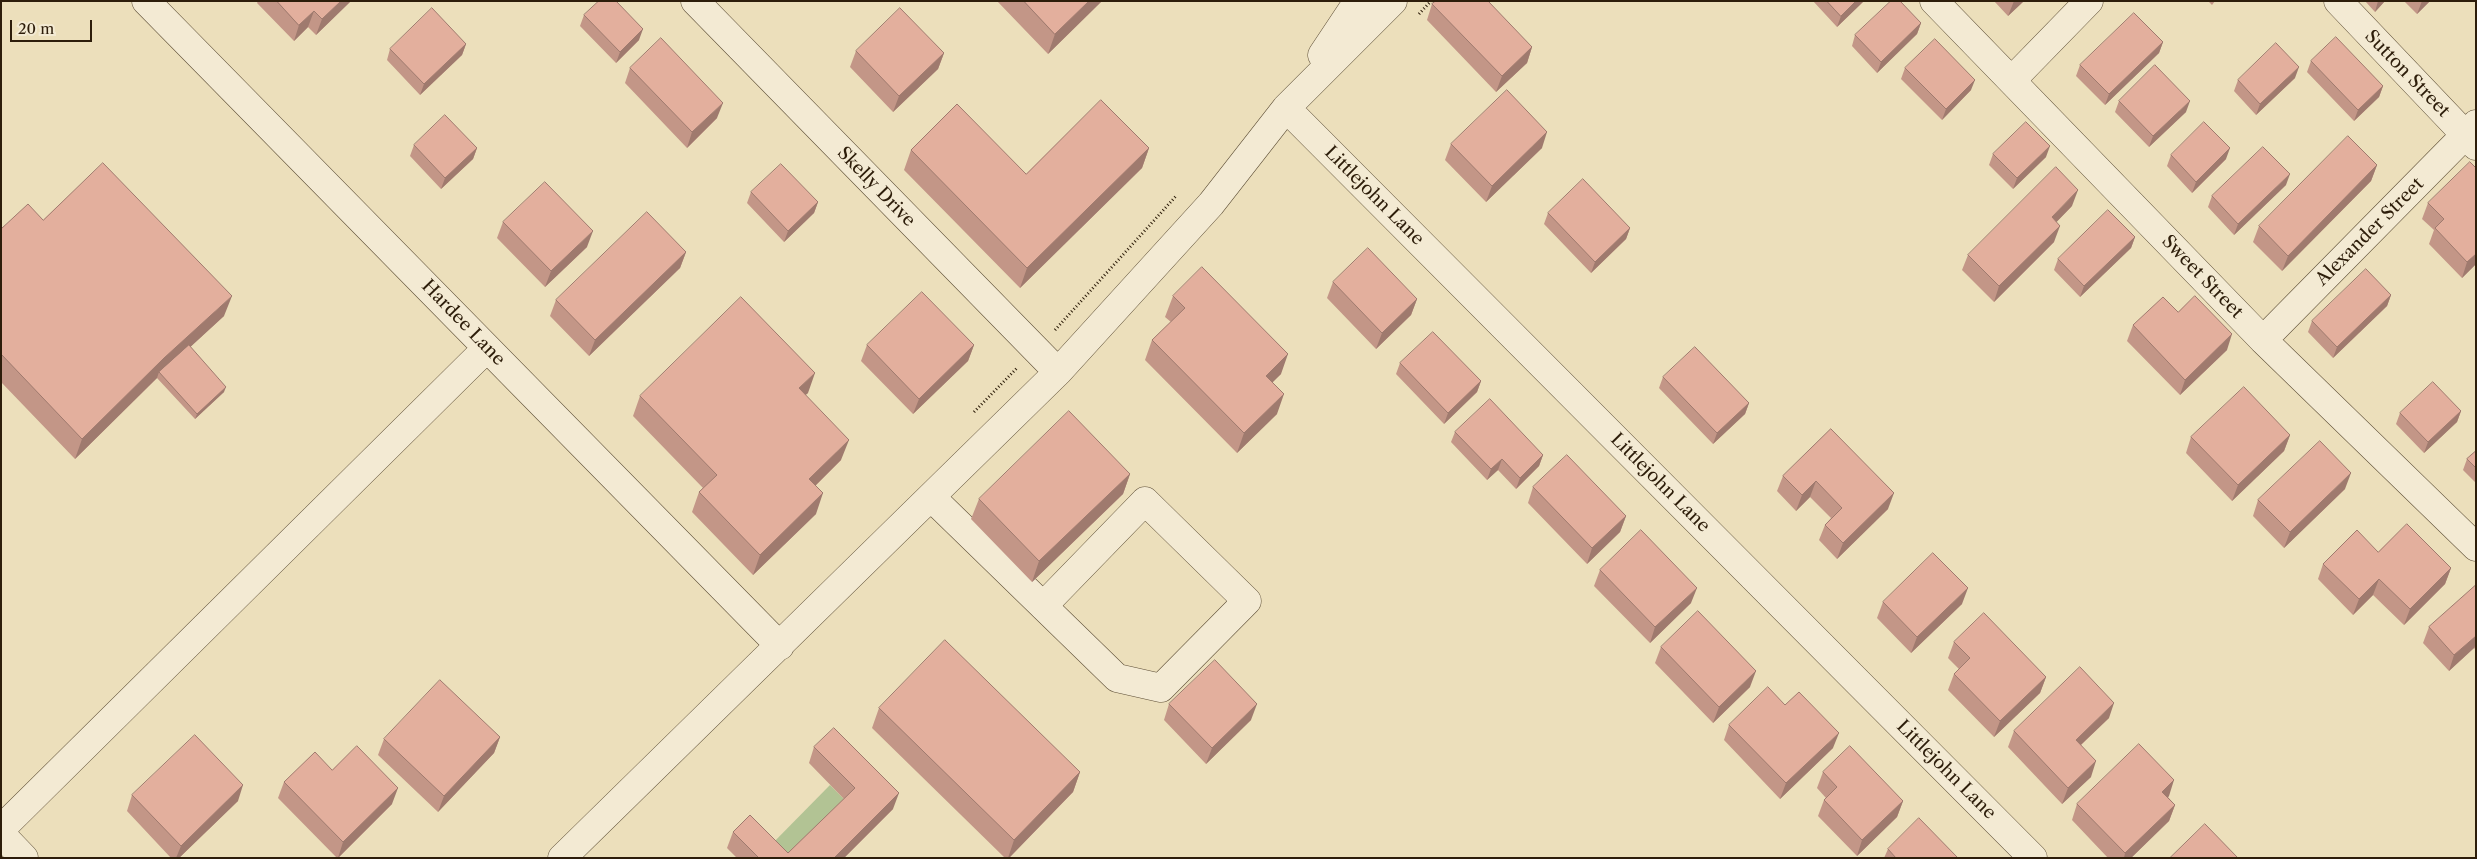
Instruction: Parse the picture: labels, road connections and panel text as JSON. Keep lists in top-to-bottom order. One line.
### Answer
{"streets":{"street":["Sutton Street","Skelly Drive","Littlejohn Lane","Alexander Street","Sweet Street","Hardee Lane"]},"crossings":[["Sutton Street","Alexander Street"],["Alexander Street","Sweet Street"]],"scale_bar":"20 m"}
